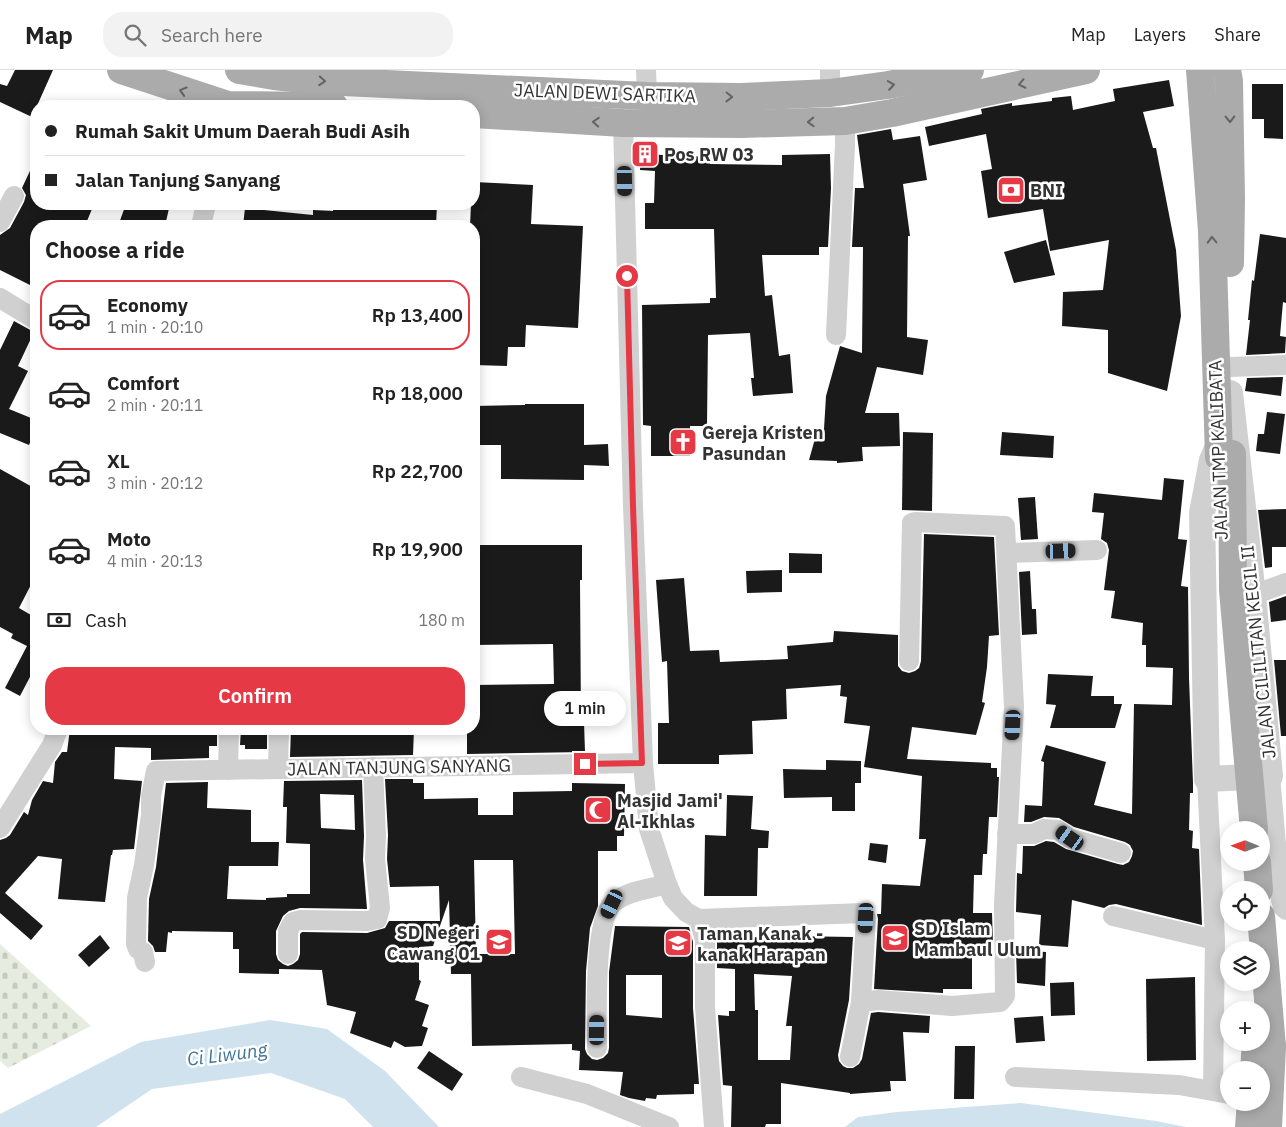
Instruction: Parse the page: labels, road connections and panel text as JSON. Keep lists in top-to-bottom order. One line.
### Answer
{"streets":{"main road":["JALAN DEWI SARTIKA","JALAN TMP KALIBATA"],"street":["JALAN CILILITAN KECIL II","JALAN TANJUNG SANYANG"]},"crossings":[["JALAN TMP KALIBATA","JALAN CILILITAN KECIL II"]],"water":["Ci Liwung"],"places":{"building":["Pos RW 03"],"bank":["BNI"],"church":["Gereja Kristen Pasundan"],"mosque":["Masjid Jami' Al-Ikhlas"],"school or university":["SD Islam Mambaul Ulum","SD Negeri Cawang 01","Taman Kanak - kanak Harapan"]},"north":"left","page":{"header":"Map","search":"Search here","nav":["Map","Layers","Share"],"banner":["Rumah Sakit Umum Daerah Budi Asih","Jalan Tanjung Sanyang"],"heading":"Choose a ride","list":[{"name":"Economy","note":"1 min · 20:10","value":"Rp 13,400"},{"name":"Comfort","note":"2 min · 20:11","value":"Rp 18,000"},{"name":"XL","note":"3 min · 20:12","value":"Rp 22,700"},{"name":"Moto","note":"4 min · 20:13","value":"Rp 19,900"}],"pay":["Cash","180 m"],"buttons":"Confirm","bubble":"1 min","map_buttons":["+","−"]}}
